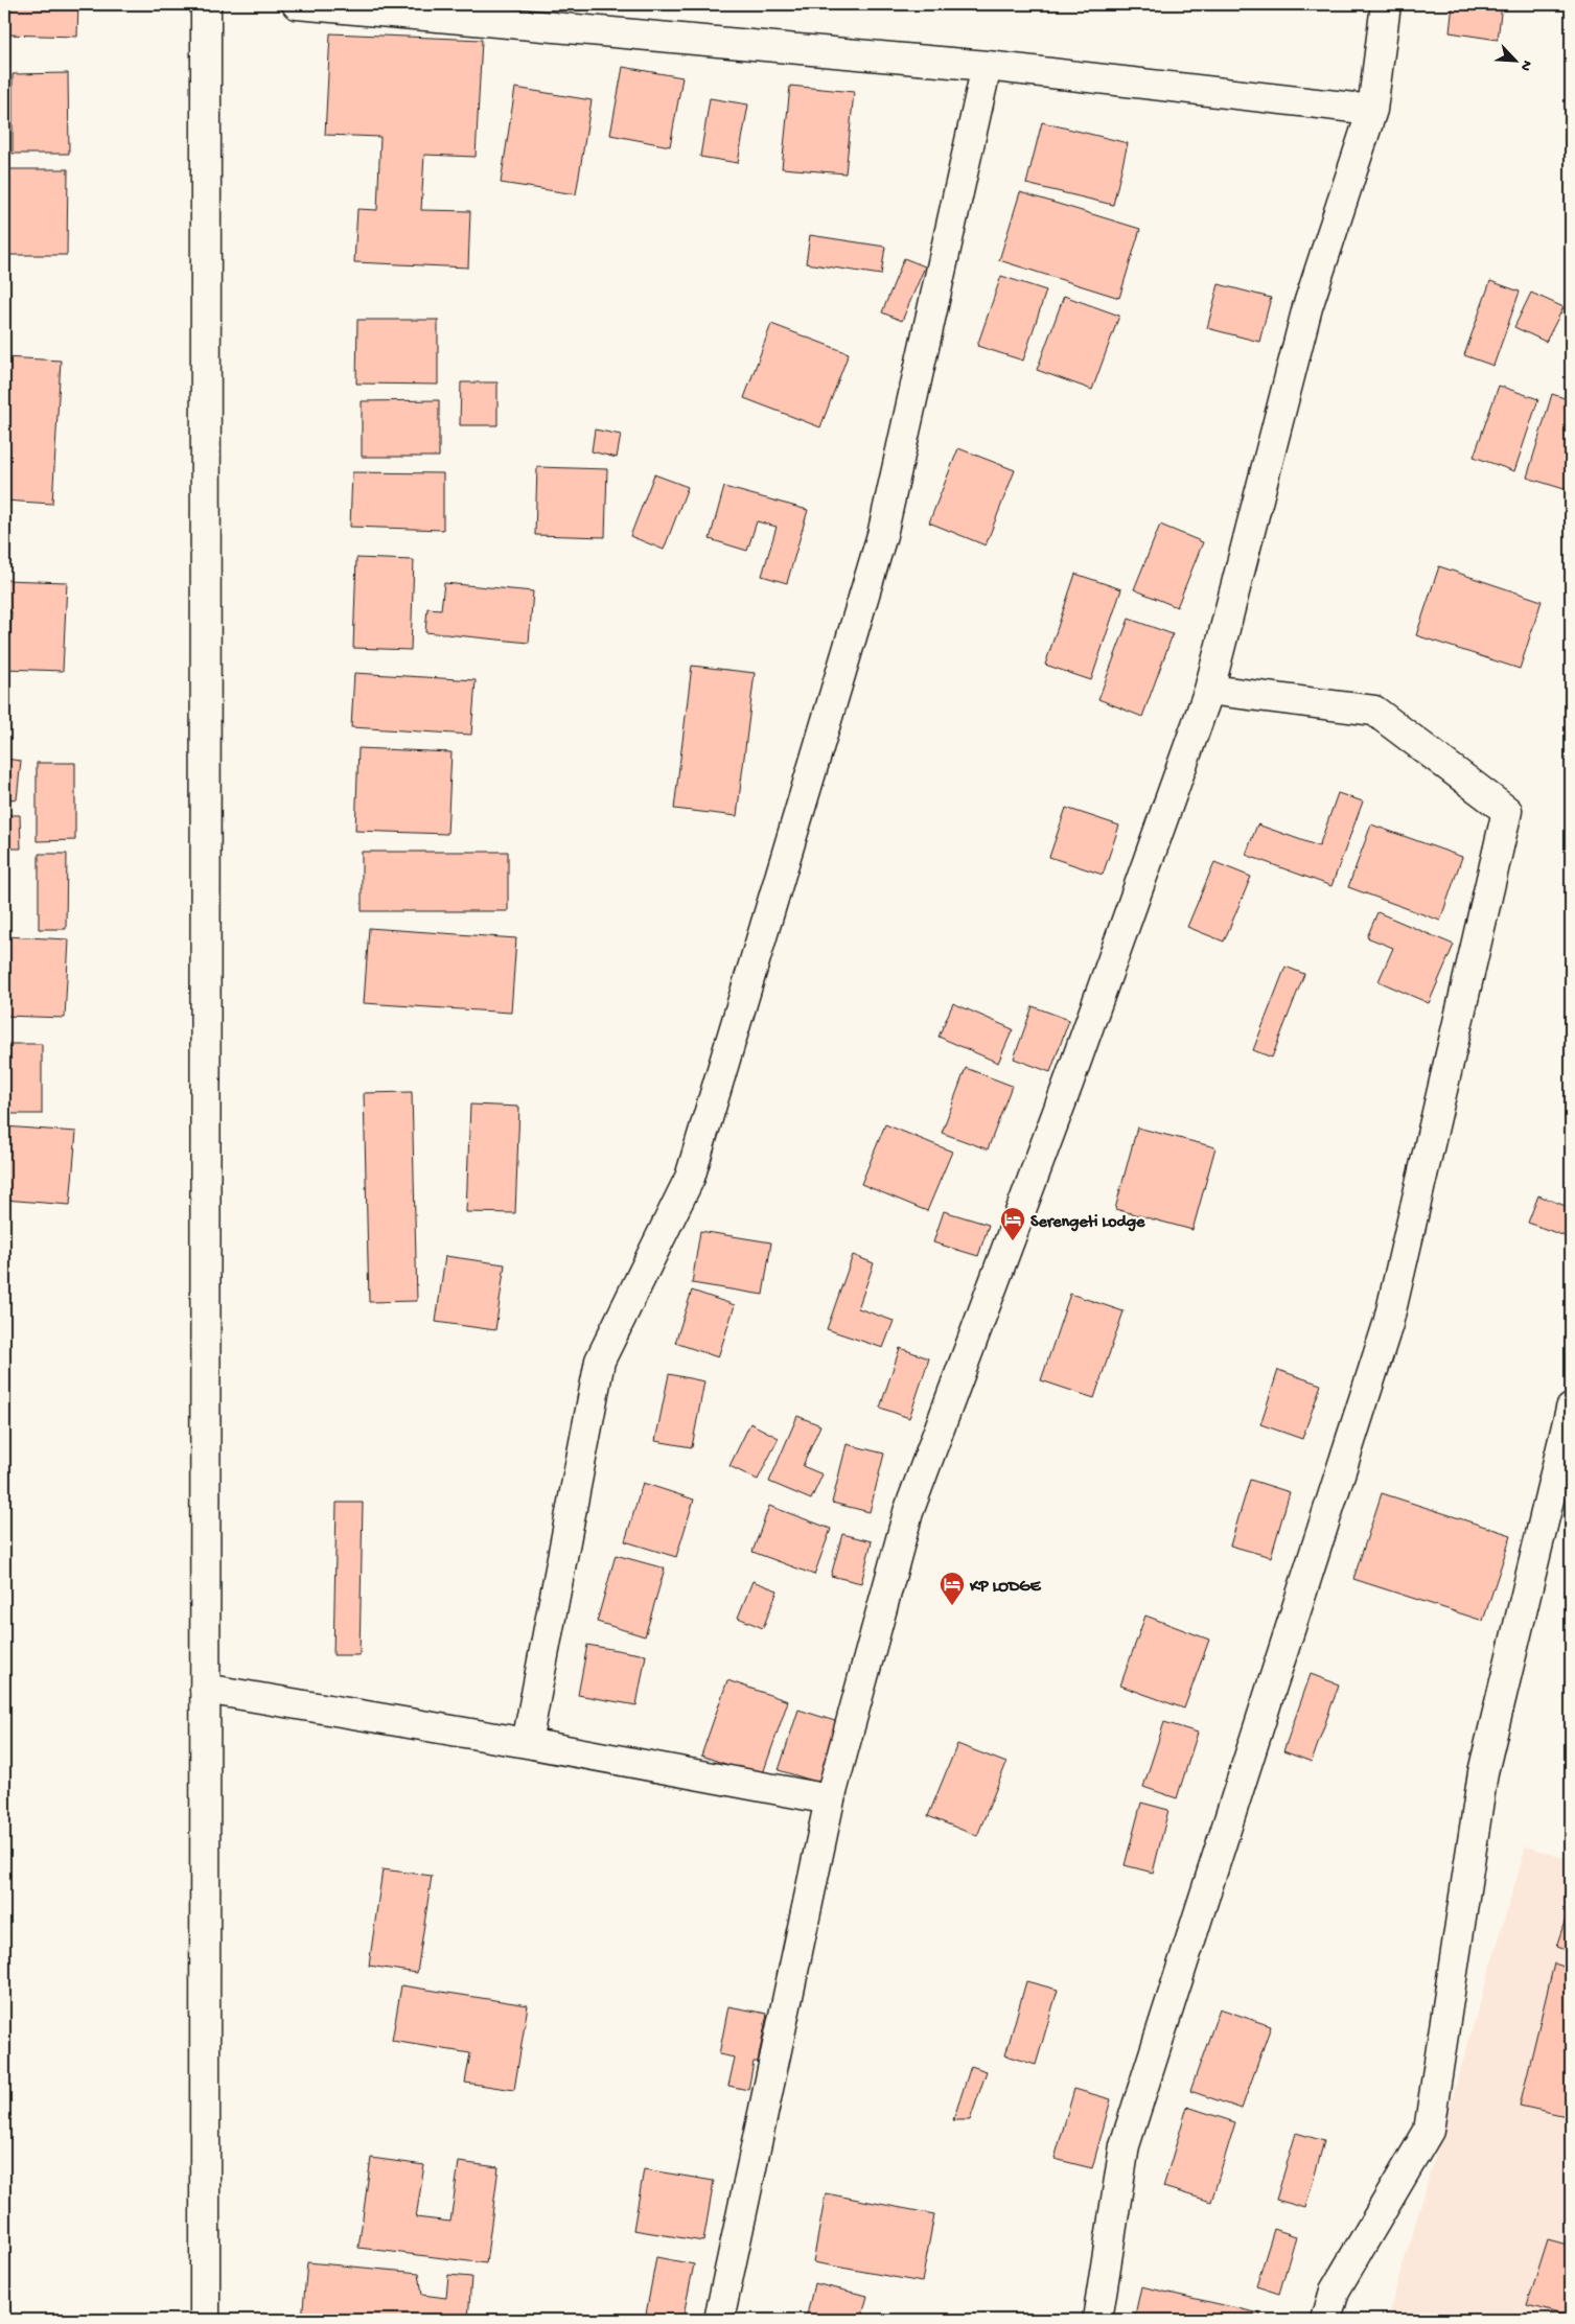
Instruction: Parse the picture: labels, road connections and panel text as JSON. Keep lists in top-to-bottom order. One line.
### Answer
{"places":{"hotel":["Serengeti Lodge","KP LODGE"]},"north":"bottom right"}
